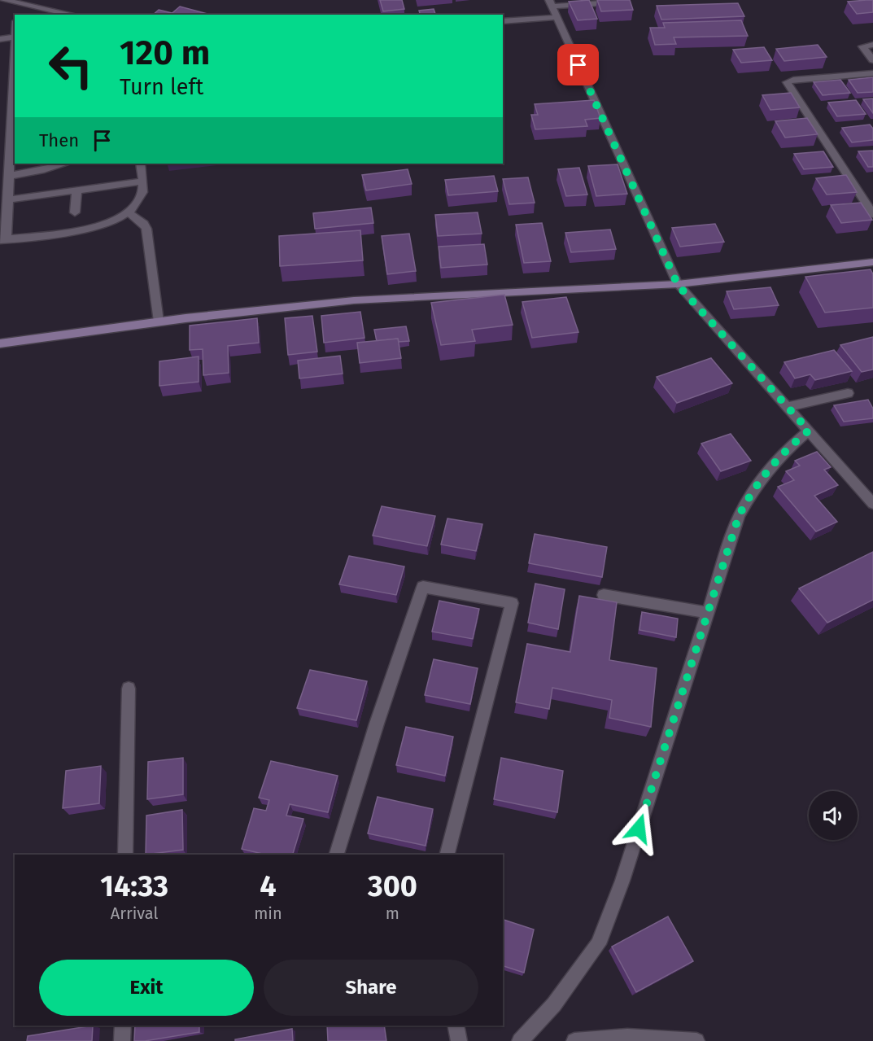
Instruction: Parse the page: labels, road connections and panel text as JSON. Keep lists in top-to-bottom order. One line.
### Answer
{"page":{"turn":["120 m","Turn left"],"then":"Then","eta":["14:33","Arrival","4","min","300","m"],"buttons":["Exit","Share"]}}
